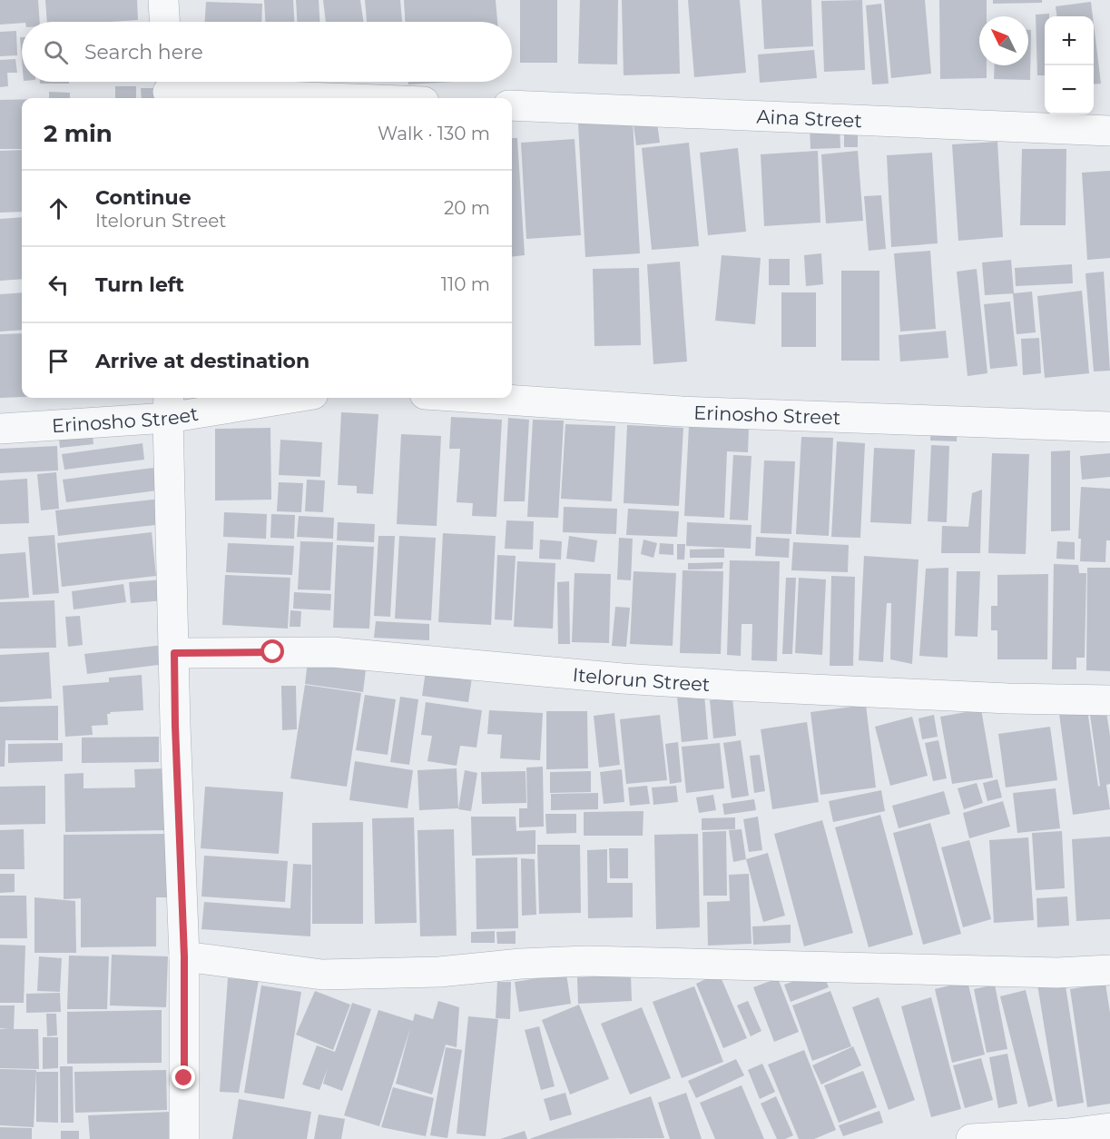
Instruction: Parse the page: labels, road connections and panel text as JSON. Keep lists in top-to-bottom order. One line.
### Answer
{"streets":{"street":["Aina Street","Erinosho Street","Itelorun Street"]},"north":"top left","page":{"map_buttons":["+","−"],"search":"Search here","heading":["2 min","Walk · 130 m"],"list":[["Continue","Itelorun Street","20 m"],["Turn left","110 m"],"Arrive at destination"]}}
